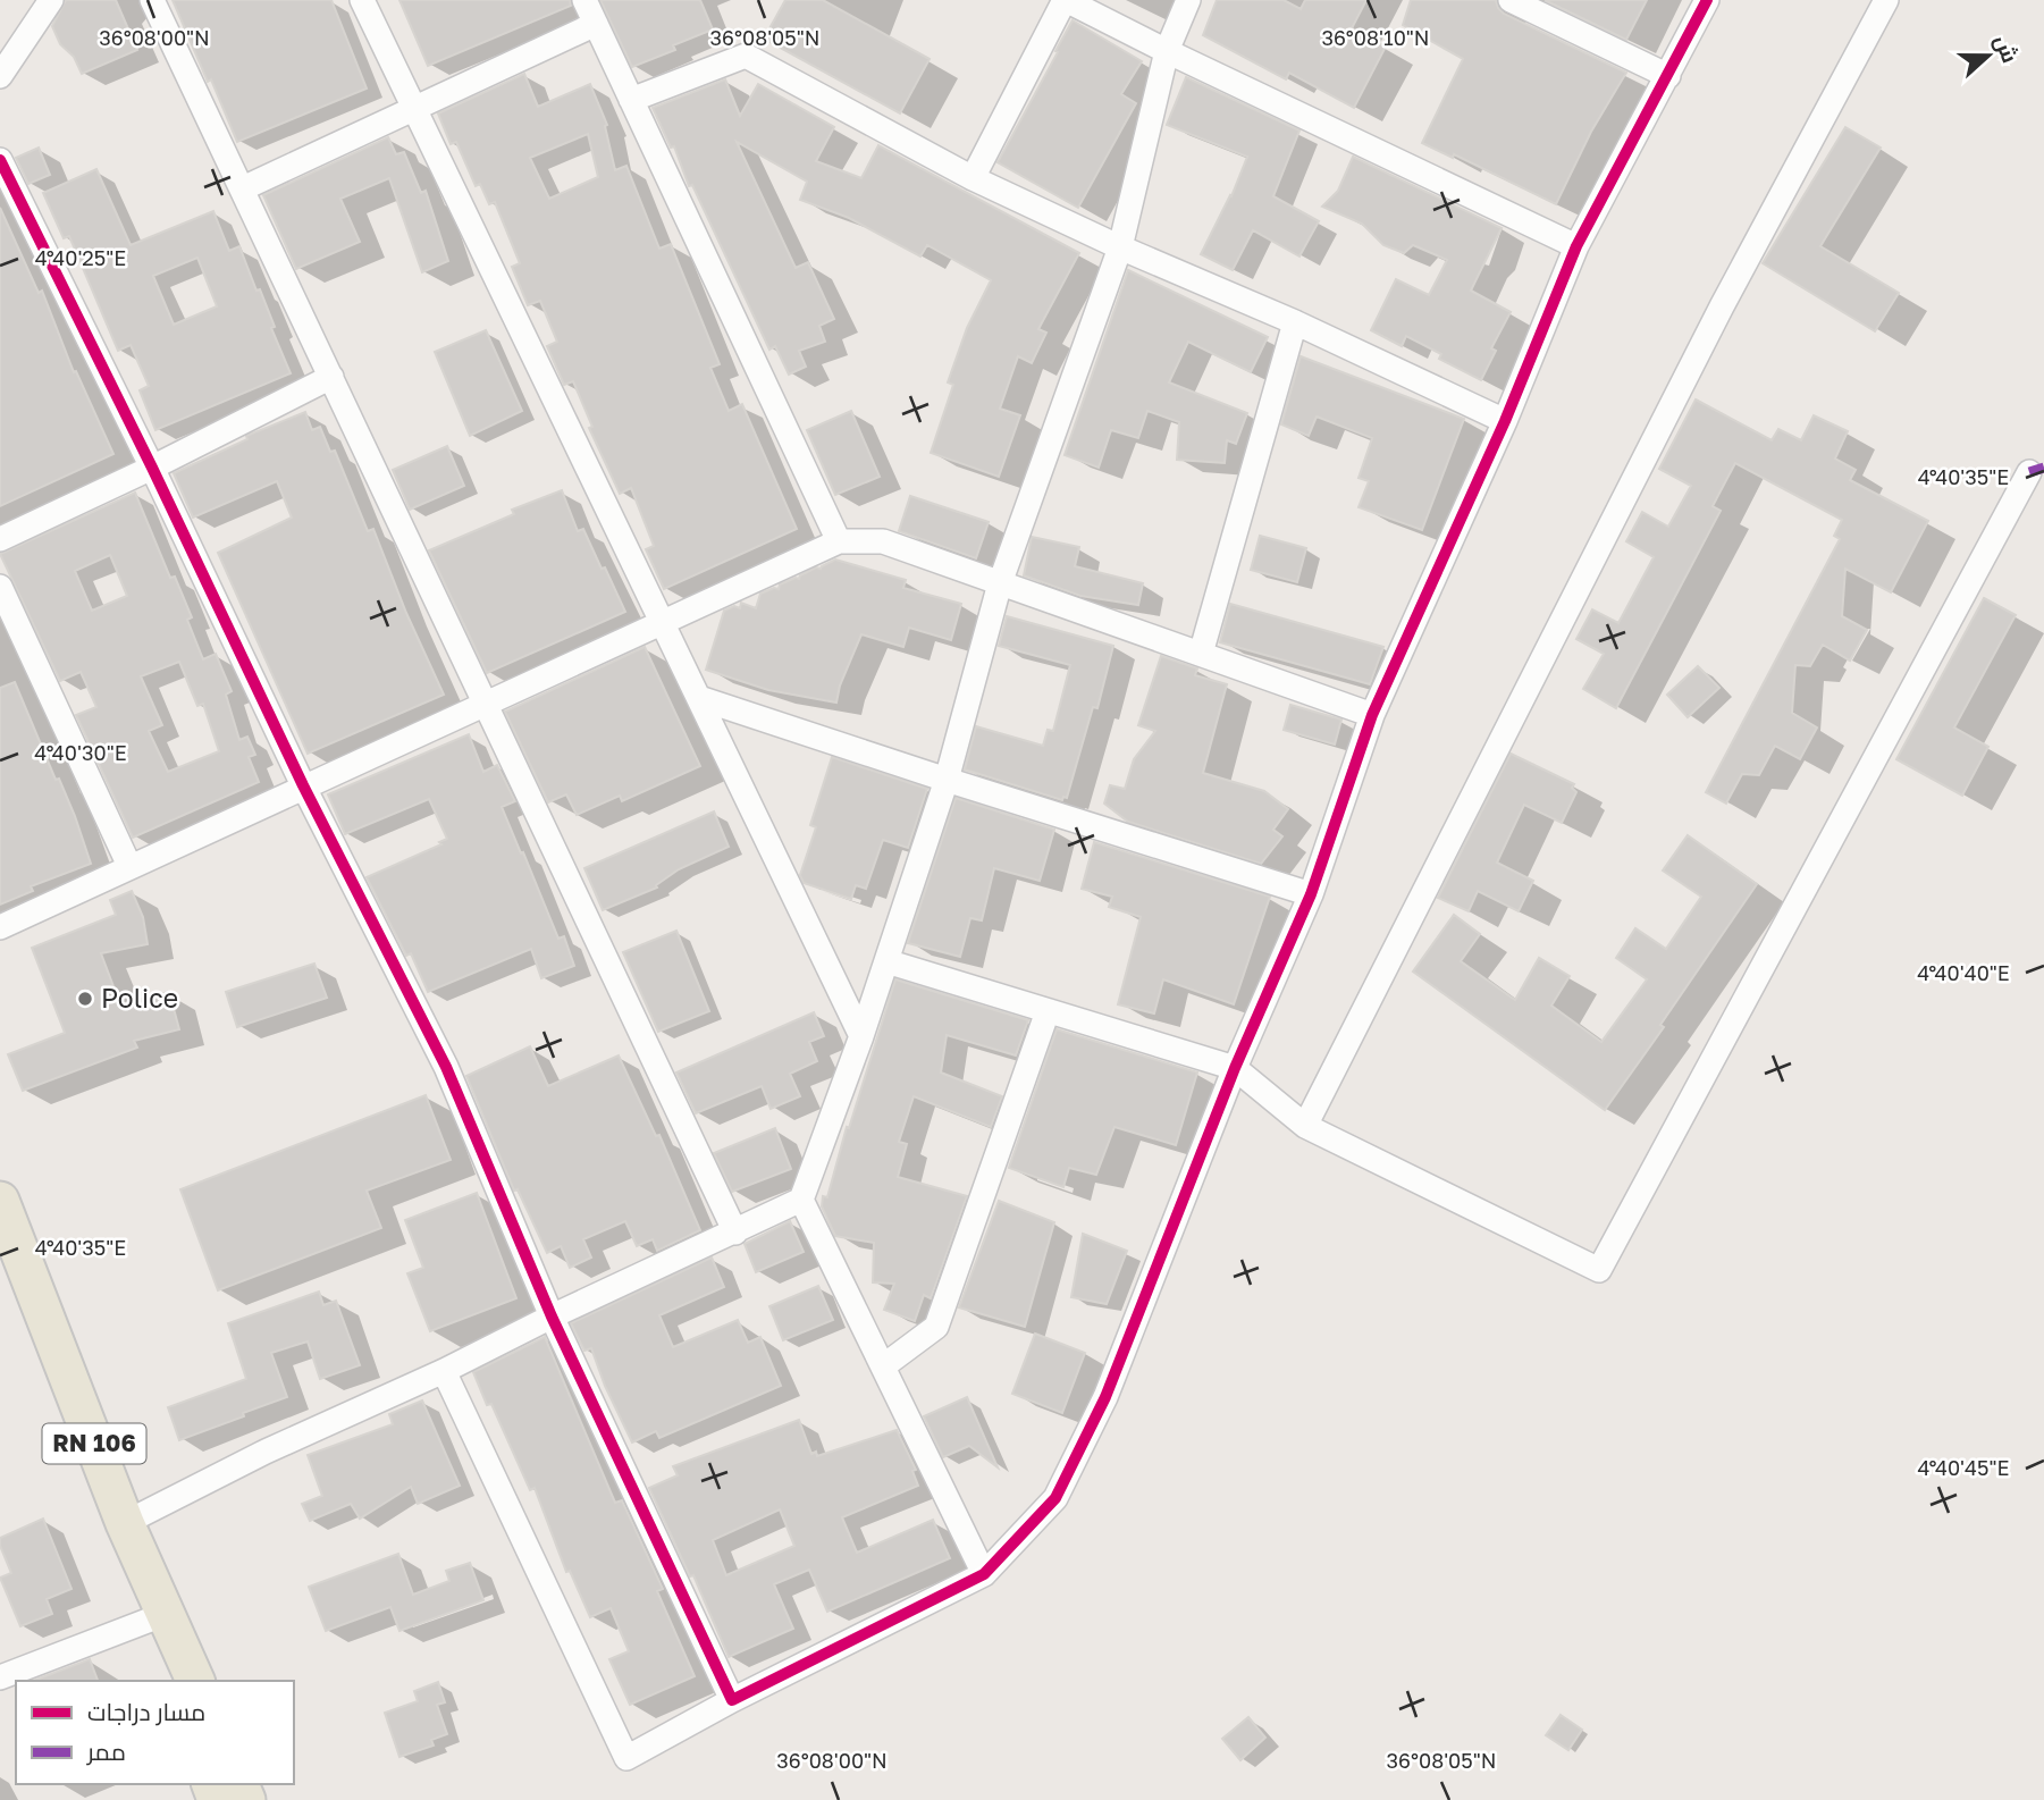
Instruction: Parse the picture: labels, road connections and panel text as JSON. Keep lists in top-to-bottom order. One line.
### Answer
{"streets":{"main road":["RN 106"]},"places":["Police"],"legend":["مسار دراجات","ممر"],"north":"right","coordinates":["36°08'00\"N","36°08'05\"N","36°08'10\"N","4°40'25\"E","4°40'35\"E","4°40'30\"E","4°40'40\"E","4°40'45\"E"]}
